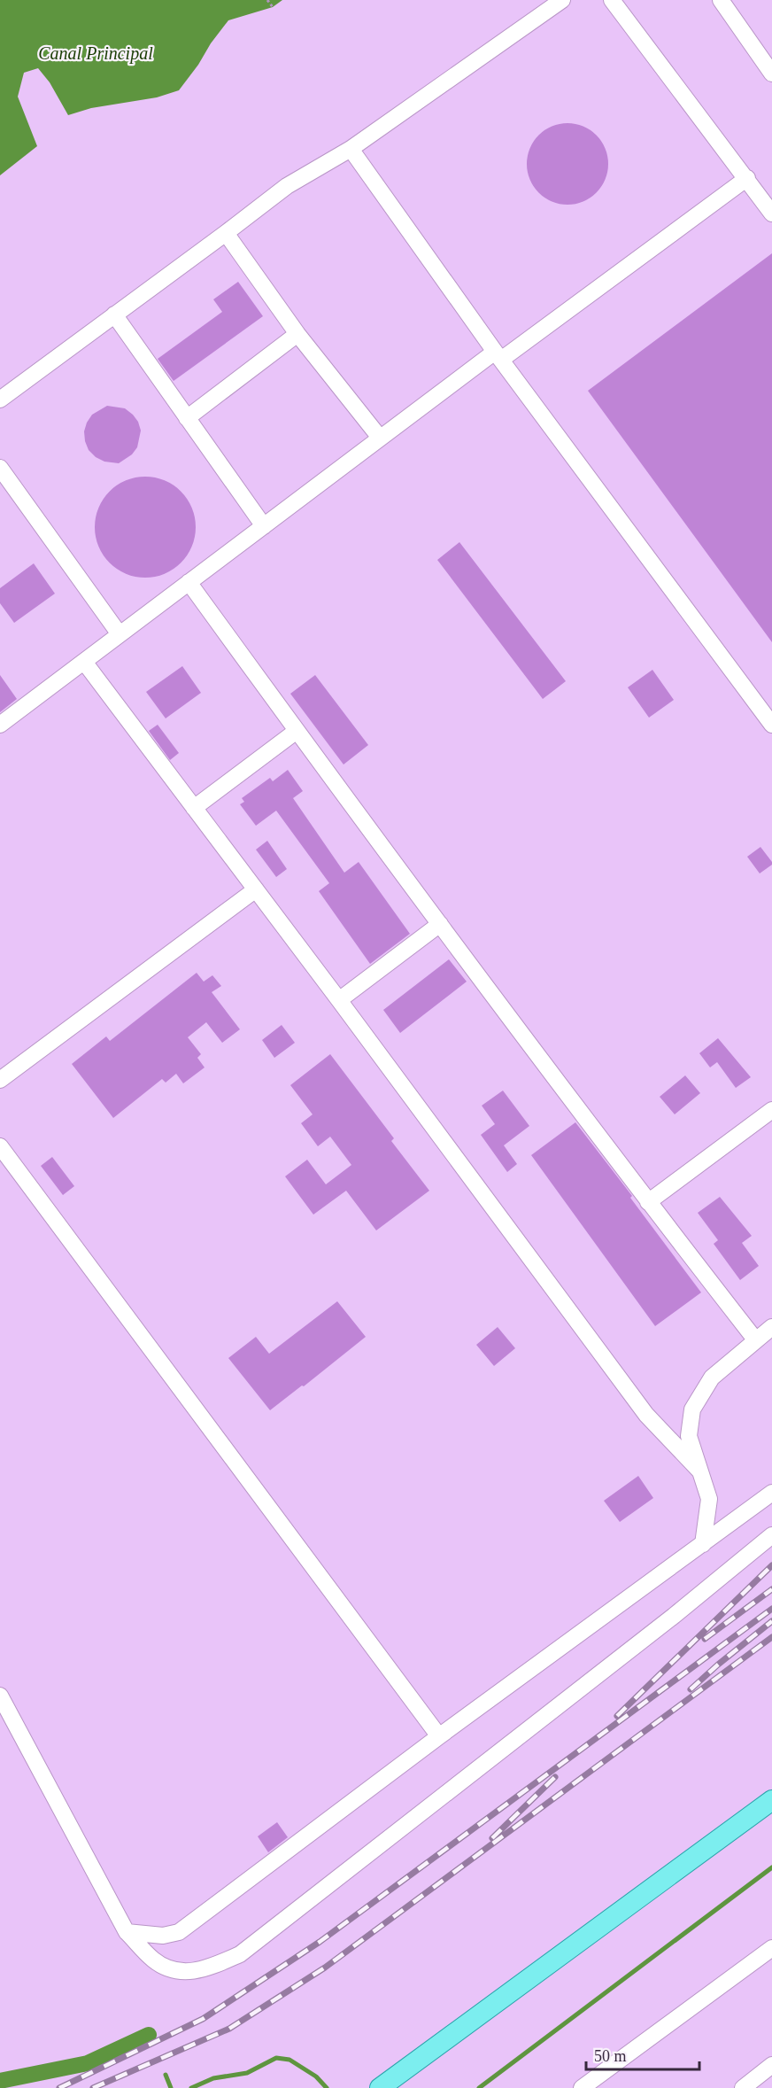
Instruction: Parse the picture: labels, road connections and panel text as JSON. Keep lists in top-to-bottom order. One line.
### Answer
{"water":["Canal Principal"],"scale_bar":"50 m"}
